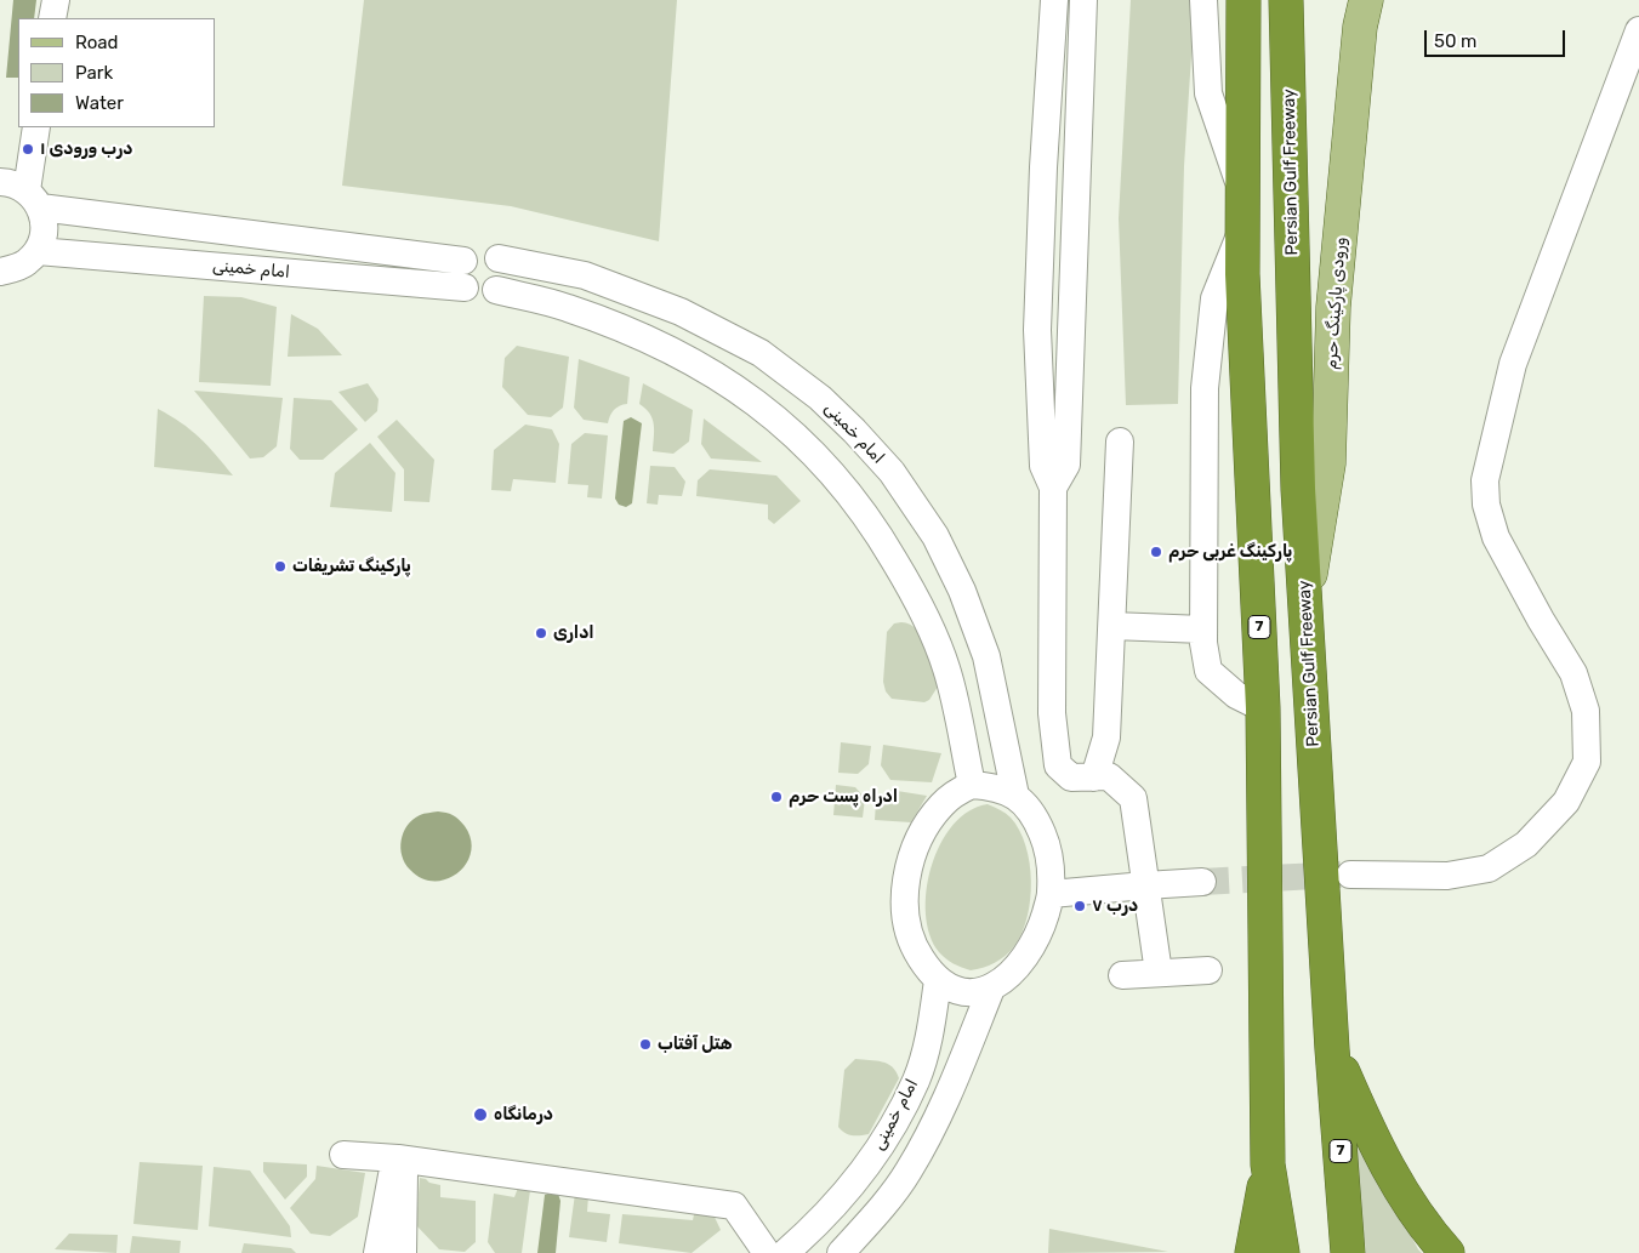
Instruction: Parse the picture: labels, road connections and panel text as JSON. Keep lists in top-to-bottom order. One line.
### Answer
{"streets":{"highway":["Persian Gulf Freeway","7"],"main road":["ورودی پارکینگ حرم"],"street":["امام خمینی"]},"crossings":[["Persian Gulf Freeway","ورودی پارکینگ حرم"]],"places":["درب ورودی ۱","پارکینگ غربی حرم","پارکینگ تشریفات","اداری","ادراه پست حرم","درب ۷","هتل آفتاب","درمانگاه"],"legend":["Road","Park","Water"],"scale_bar":"50 m"}
